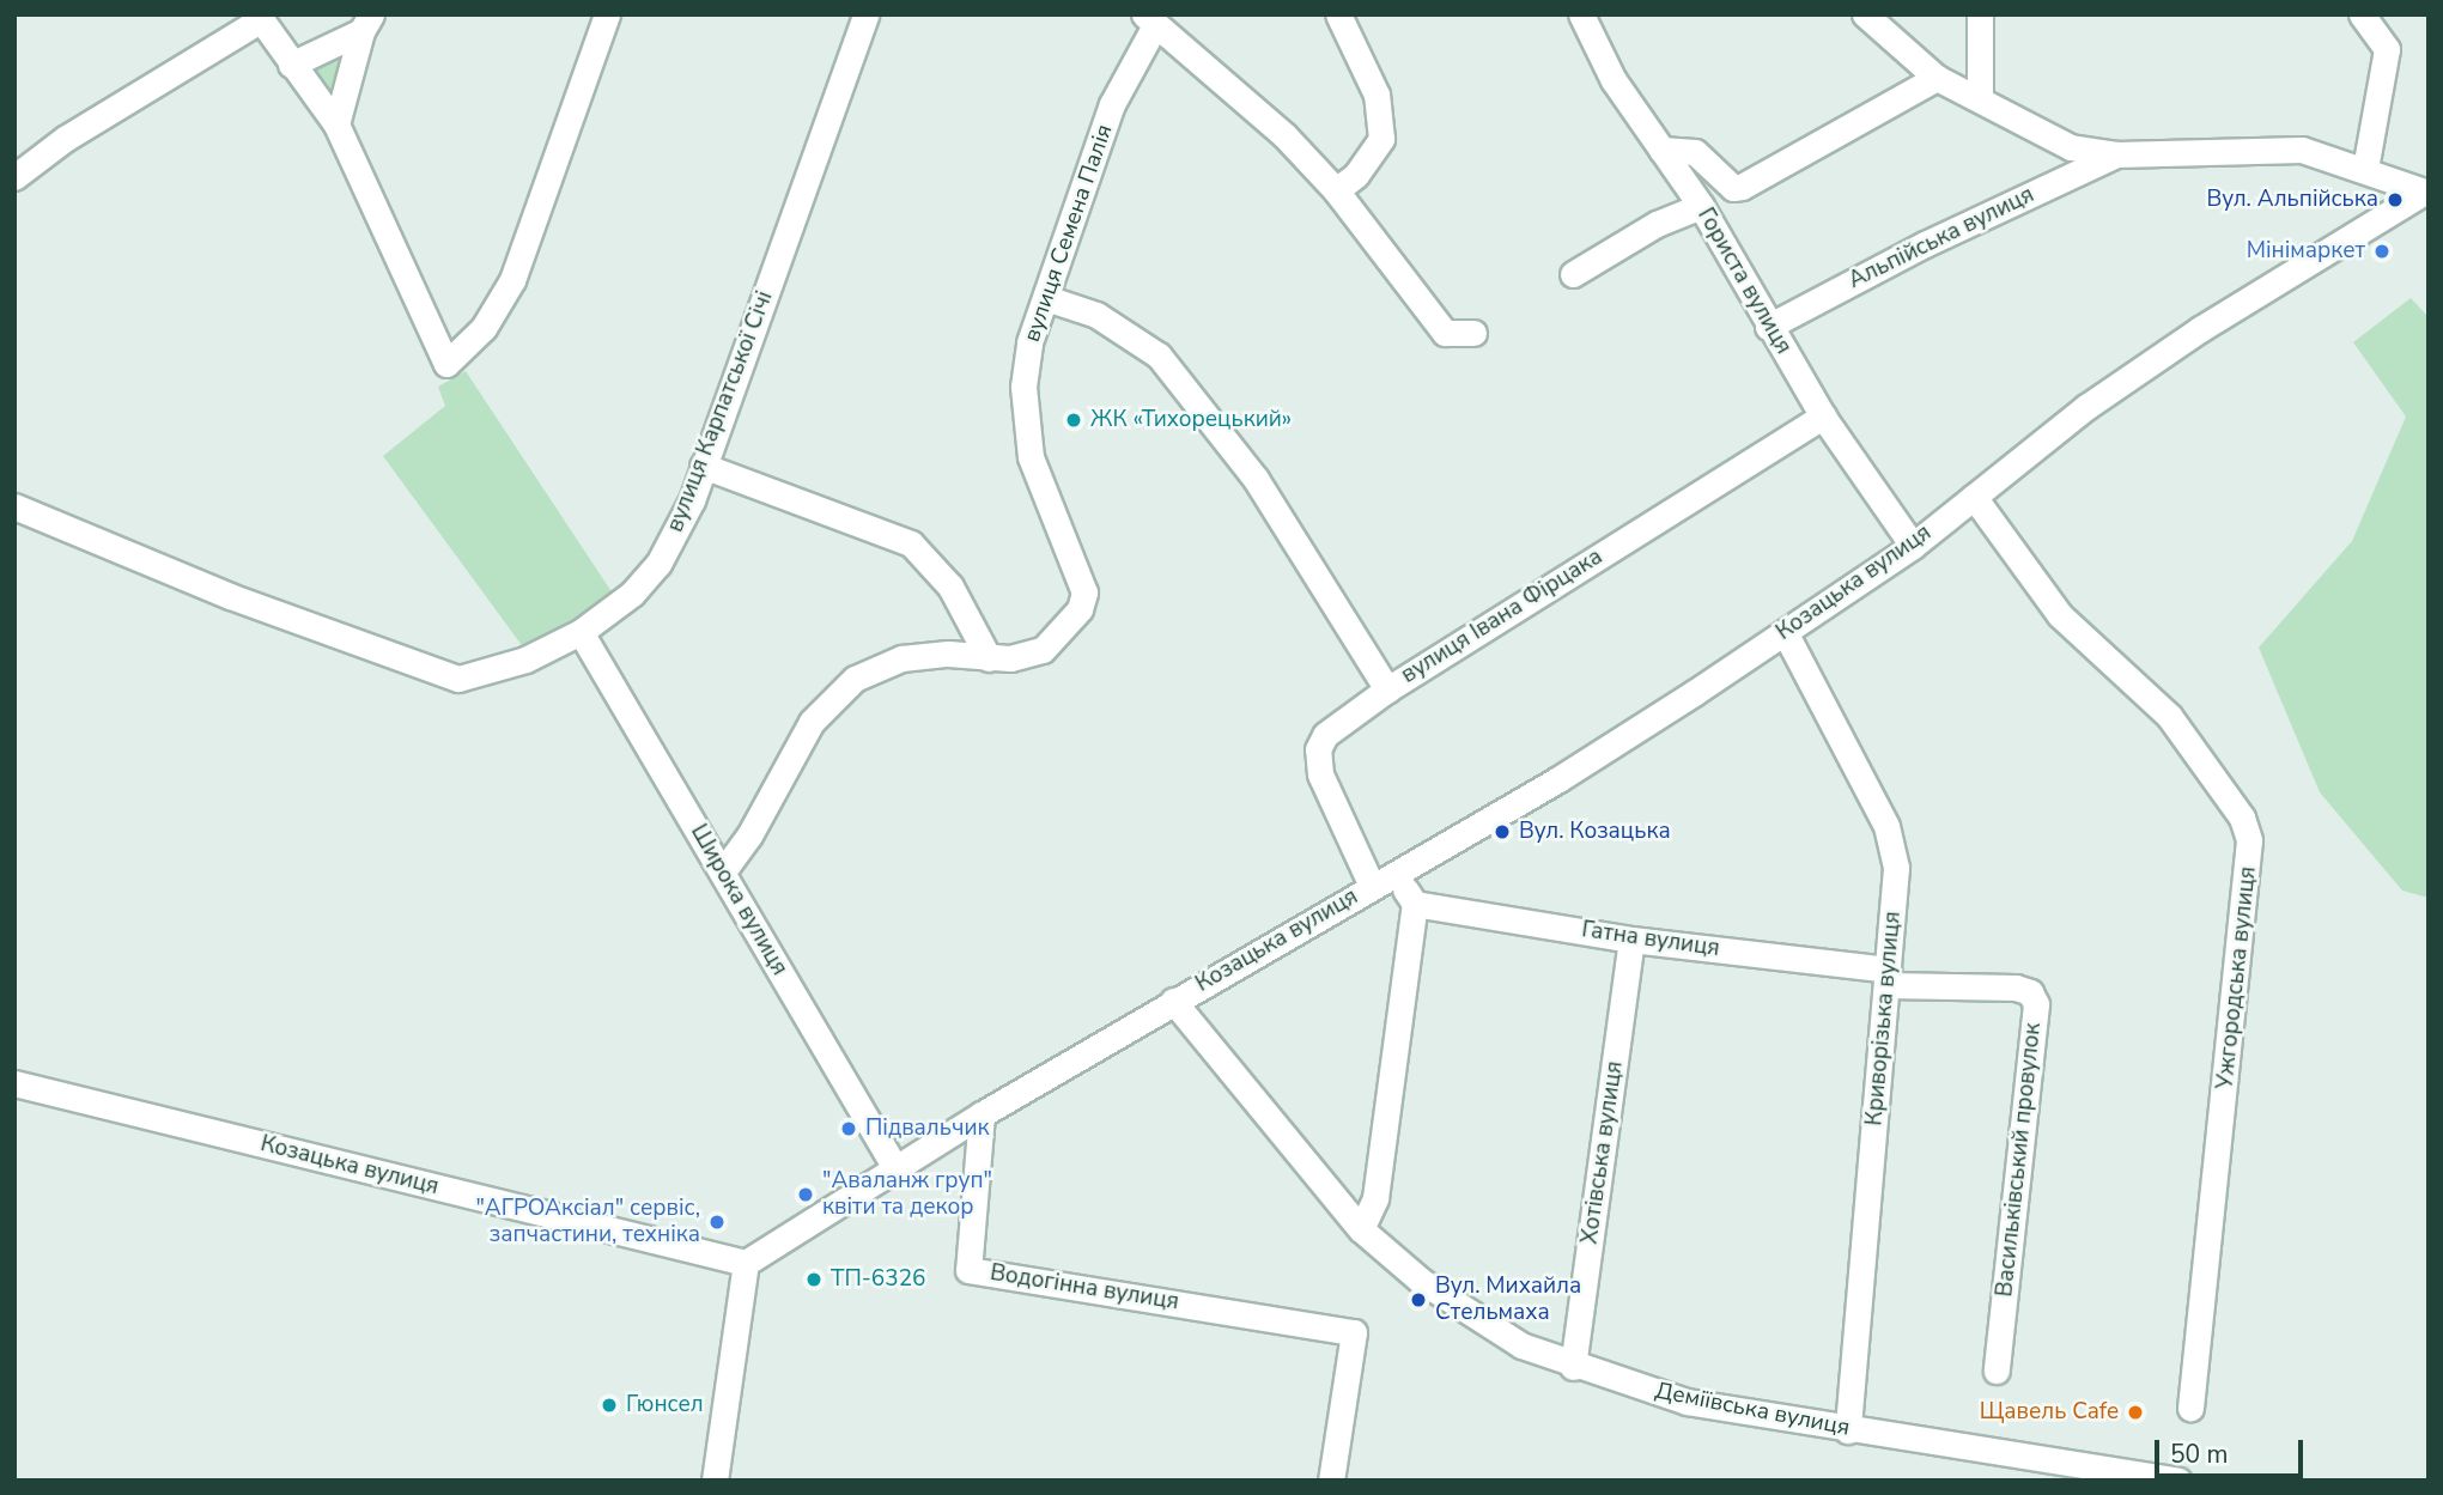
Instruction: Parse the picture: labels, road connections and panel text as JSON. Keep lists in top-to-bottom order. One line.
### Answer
{"streets":{"street":["вулиця Семена Палія","Альпійська вулиця","Гориста вулиця","вулиця Карпатської Січі","Козацька вулиця","вулиця Івана Фірцака","Широка вулиця","Гатна вулиця","Ужгородська вулиця","Криворізька вулиця","Хотівська вулиця","Васильківський провулок","Водогінна вулиця","Деміївська вулиця"]},"crossings":[["вулиця Семена Палія","Широка вулиця"],["Альпійська вулиця","Гориста вулиця"],["Альпійська вулиця","Козацька вулиця"],["Гориста вулиця","Козацька вулиця"],["Гориста вулиця","вулиця Івана Фірцака"],["вулиця Карпатської Січі","Широка вулиця"],["Козацька вулиця","вулиця Івана Фірцака"],["Козацька вулиця","Широка вулиця"],["Козацька вулиця","Ужгородська вулиця"],["Козацька вулиця","Криворізька вулиця"],["Козацька вулиця","Водогінна вулиця"],["Козацька вулиця","Деміївська вулиця"],["Гатна вулиця","Криворізька вулиця"],["Гатна вулиця","Хотівська вулиця"],["Гатна вулиця","Васильківський провулок"],["Криворізька вулиця","Васильківський провулок"],["Криворізька вулиця","Деміївська вулиця"],["Хотівська вулиця","Деміївська вулиця"]],"places":["Вул. Альпійська","Мінімаркет","ЖК «Тихорецький»","Вул. Козацька","Підвальчик","\"Аваланж груп\" квіти та декор","\"АГРОАксіал\" сервіс, запчастини, техніка","ТП-6326","Вул. Михайла Стельмаха","Гюнсел","Щавель Cafe"],"scale_bar":"50 m"}
